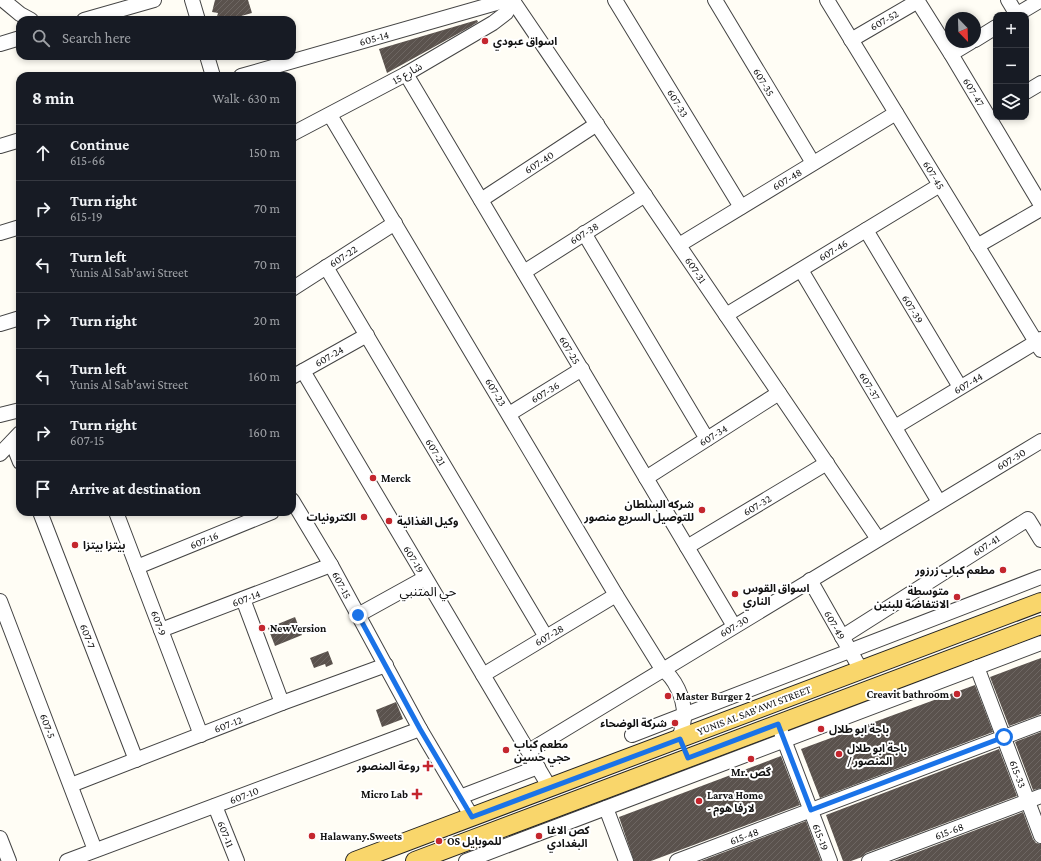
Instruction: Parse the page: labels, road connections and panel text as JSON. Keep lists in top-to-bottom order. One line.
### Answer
{"streets":{"main road":["YUNIS AL SAB'AWI STREET"],"street":["607-52","605-14","شارع 15","607-35","607-47","607-33","607-40","607-45","607-48","607-38","607-46","607-22","607-31","607-39","607-25","607-24","607-44","607-37","607-23","607-36","607-34","607-21","607-30","607-32","607-16","607-41","607-19","607-15","607-14","607-9","607-49","607-28","607-7","607-12","607-5","615-33","607-10","615-68","607-11","615-48","615-19"]},"crossings":[["607-52","607-47"],["607-52","607-45"],["605-14","شارع 15"],["605-14","607-31"],["شارع 15","607-31"],["شارع 15","607-25"],["شارع 15","607-23"],["607-35","607-48"],["607-33","607-48"],["607-40","607-31"],["607-40","607-25"],["607-45","607-48"],["607-45","607-46"],["607-45","607-44"],["607-48","607-31"],["607-38","607-31"],["607-38","607-25"],["607-46","607-31"],["607-46","607-39"],["607-46","607-37"],["607-22","607-23"],["607-22","607-21"],["607-31","607-34"],["607-31","607-30"],["607-31","607-32"],["607-39","607-44"],["607-25","607-36"],["607-25","607-34"],["607-25","607-30"],["607-25","607-32"],["607-24","607-21"],["607-24","607-19"],["607-44","607-37"],["607-37","607-30"],["607-23","607-36"],["607-23","607-30"],["607-23","607-28"],["607-21","607-28"],["607-30","607-19"],["607-30","607-49"],["607-16","607-9"],["607-41","607-49"],["607-19","607-28"],["607-19","YUNIS AL SAB'AWI STREET"],["607-15","607-14"],["607-15","YUNIS AL SAB'AWI STREET"],["607-15","607-12"],["607-15","607-10"],["607-14","607-9"],["607-9","607-12"],["607-49","YUNIS AL SAB'AWI STREET"],["607-7","607-12"],["YUNIS AL SAB'AWI STREET","615-19"],["607-12","607-5"],["607-5","607-10"],["615-33","615-68"],["615-33","615-48"],["607-10","607-11"],["615-48","615-19"]],"districts":["حي المتنبي"],"places":{"other":["اسواق عبودي","Merck","شركه السلطان للتوصيل السريع منصور","الكترونيات","وكيل الغذائية","بيتزا بيتزا","مطعم كباب زرزور","اسواق القوس الناري","متوسطة الانتفاضة للبنين","NewVersion","Creavit bathroom","Master Burger 2","شركة الوضحاء","باجة ابو طلال","مطعم كباب حجي حسين","باجة ابو طلال / المنصور","Mr. گص","Larva Home - لارفا هوم","Halawany.Sweets","كص الاغا البغدادي","OS للموبايل"],"health":["روعة المنصور","Micro Lab"]},"north":"bottom right","page":{"map_buttons":["+","−"],"search":"Search here","heading":["8 min","Walk · 630 m"],"list":[["Continue","615-66","150 m"],["Turn right","615-19","70 m"],["Turn left","Yunis Al Sab'awi Street","70 m"],["Turn right","20 m"],["Turn left","Yunis Al Sab'awi Street","160 m"],["Turn right","607-15","160 m"],"Arrive at destination"]}}
